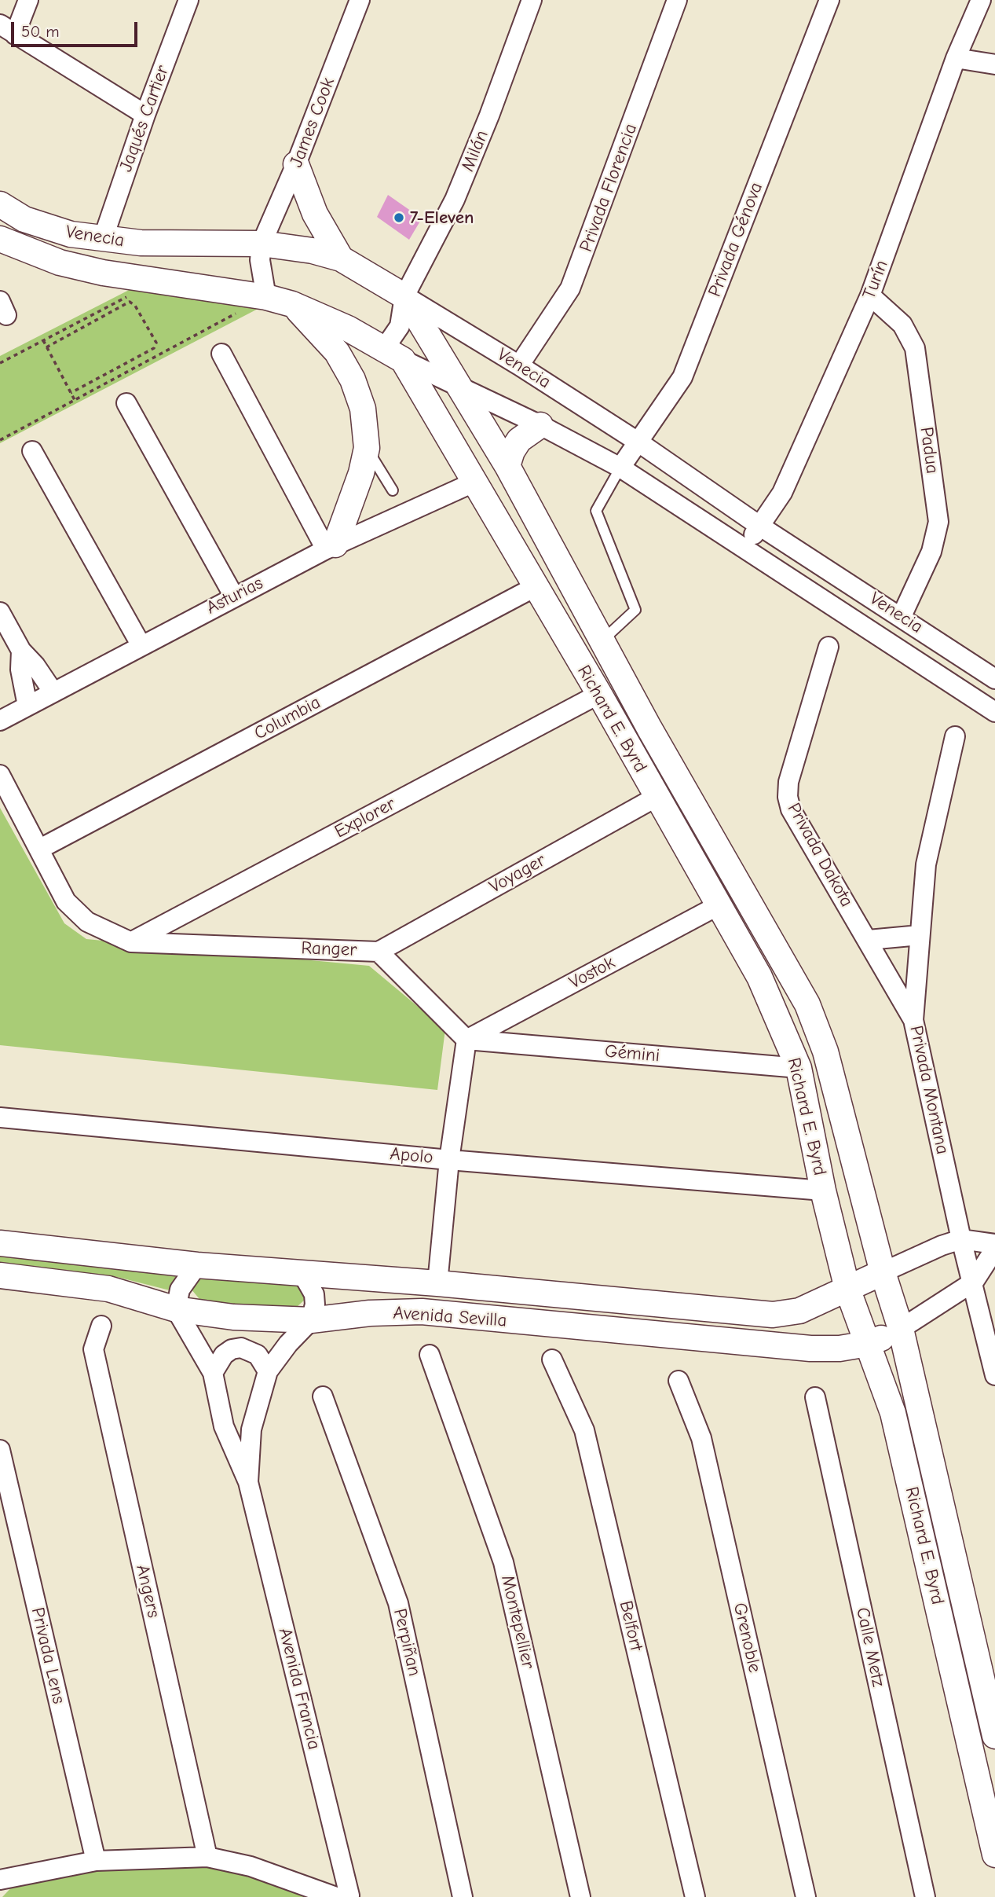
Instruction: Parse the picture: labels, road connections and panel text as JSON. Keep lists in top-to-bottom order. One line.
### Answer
{"streets":{"street":["Jaqués Cartier","James Cook","Milán","Privada Florencia","Venecia","Privada Génova","Turín","Padua","Asturias","Columbia","Richard E. Byrd","Explorer","Privada Dakota","Voyager","Ranger","Vostok","Gémini","Privada Montana","Apolo","Avenida Sevilla","Angers","Montepellier","Belfort","Grenoble","Perpiñan","Calle Metz","Privada Lens","Avenida Francia"]},"crossings":[["Jaqués Cartier","Venecia"],["James Cook","Venecia"],["Milán","Venecia"],["Milán","Richard E. Byrd"],["Privada Florencia","Venecia"],["Venecia","Privada Génova"],["Venecia","Turín"],["Venecia","Padua"],["Venecia","Richard E. Byrd"],["Turín","Padua"],["Asturias","Richard E. Byrd"],["Columbia","Richard E. Byrd"],["Columbia","Ranger"],["Richard E. Byrd","Explorer"],["Richard E. Byrd","Voyager"],["Richard E. Byrd","Vostok"],["Richard E. Byrd","Gémini"],["Richard E. Byrd","Apolo"],["Richard E. Byrd","Avenida Sevilla"],["Explorer","Ranger"],["Privada Dakota","Privada Montana"],["Voyager","Ranger"],["Ranger","Vostok"],["Ranger","Gémini"],["Vostok","Gémini"],["Avenida Sevilla","Avenida Francia"]],"places":["7-Eleven"],"scale_bar":"50 m"}
